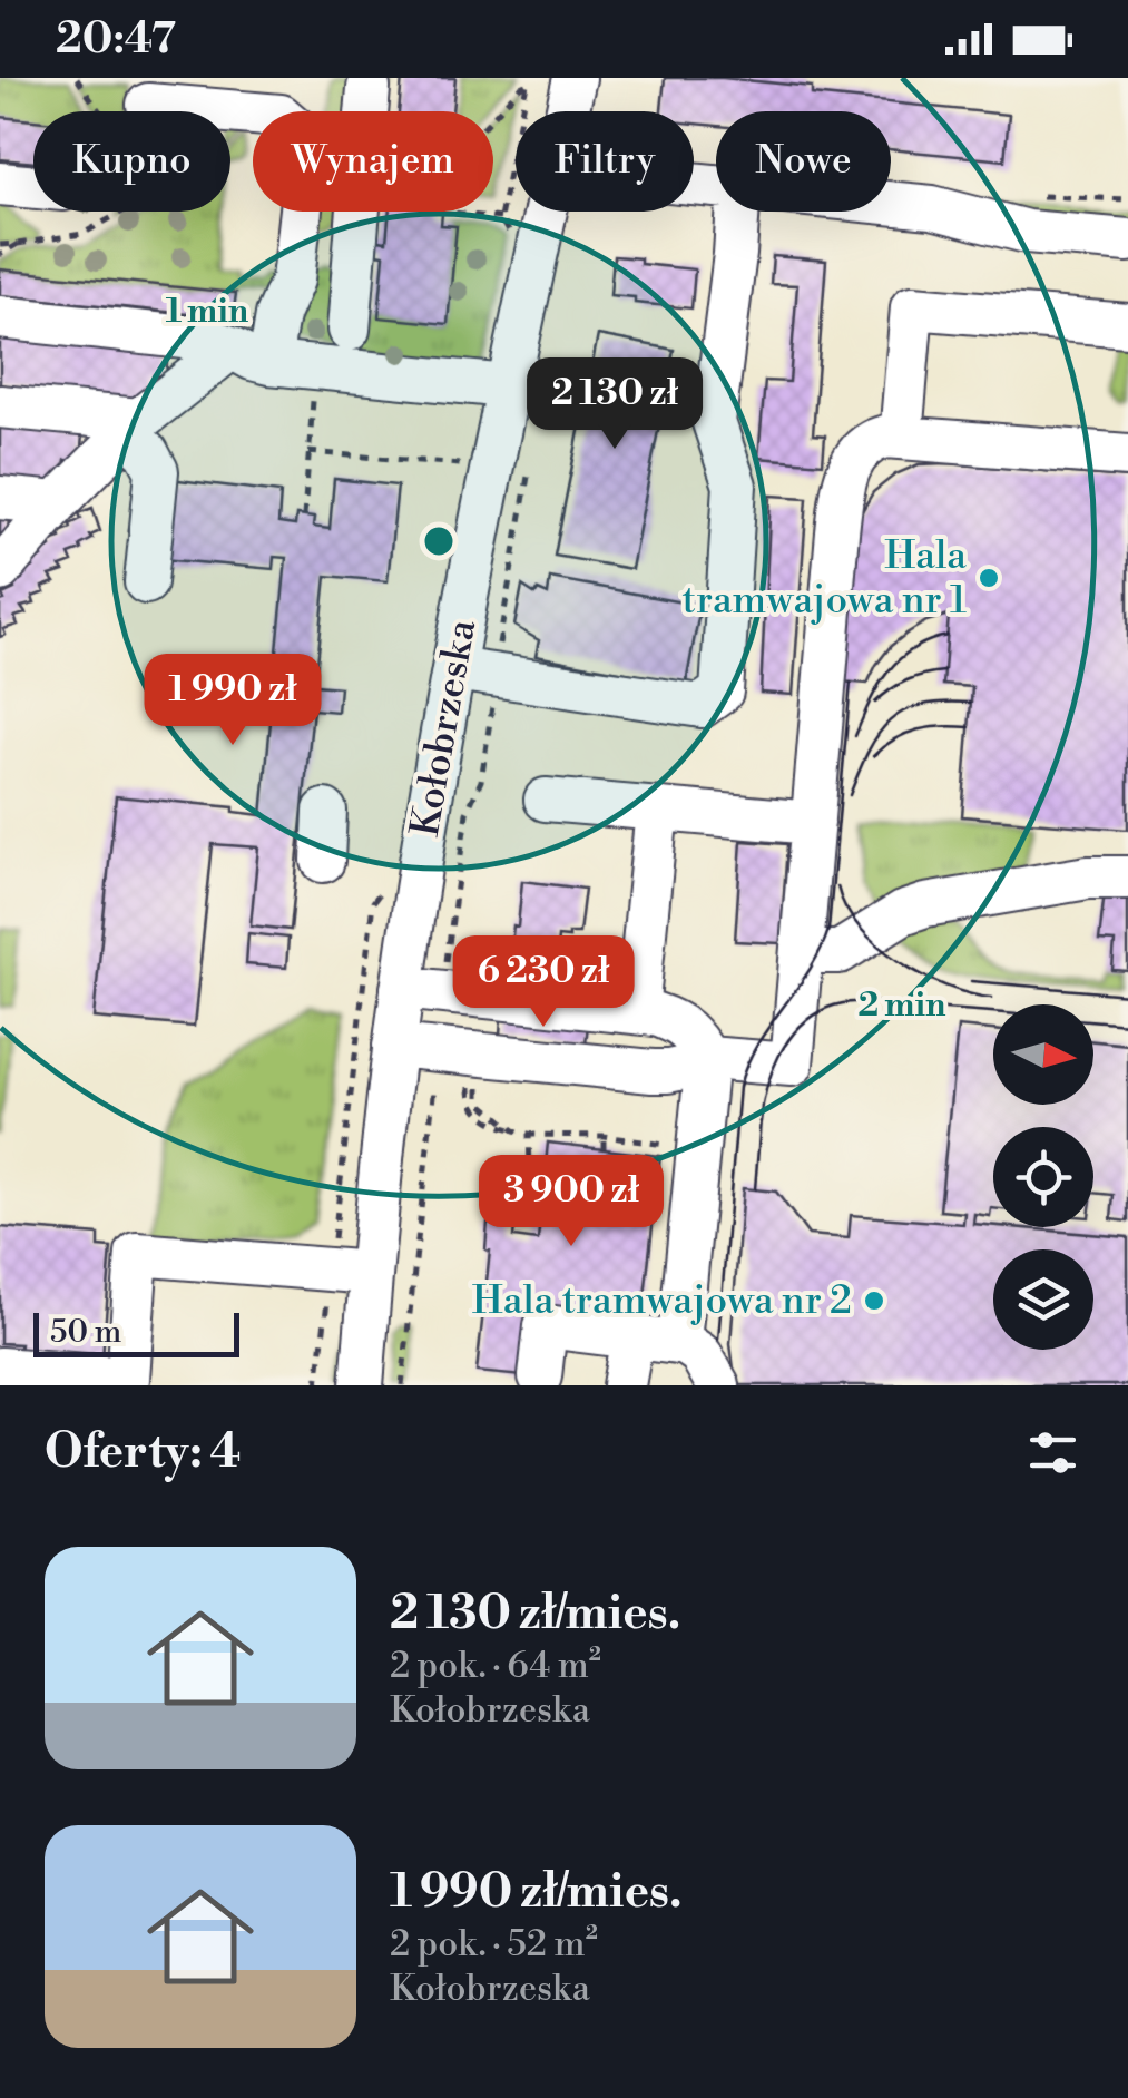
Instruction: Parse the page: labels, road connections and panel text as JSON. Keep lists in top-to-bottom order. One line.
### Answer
{"streets":{"street":["Kołobrzeska"]},"places":["Hala tramwajowa nr 1","Hala tramwajowa nr 2"],"scale_bar":"50 m","north":"right","page":{"status":"20:47","chip":["Kupno","Wynajem","Filtry","Nowe"],"price":["2 130 zł","1 990 zł","6 230 zł","3 900 zł"],"scale":"50 m","heading":"Oferty: 4","list":[{"name":"2 130 zł/mies.","note":"2 pok. · 64 m² · Kołobrzeska"},{"name":"1 990 zł/mies.","note":"2 pok. · 52 m² · Kołobrzeska"}]},"rings":["1 min","2 min"]}
